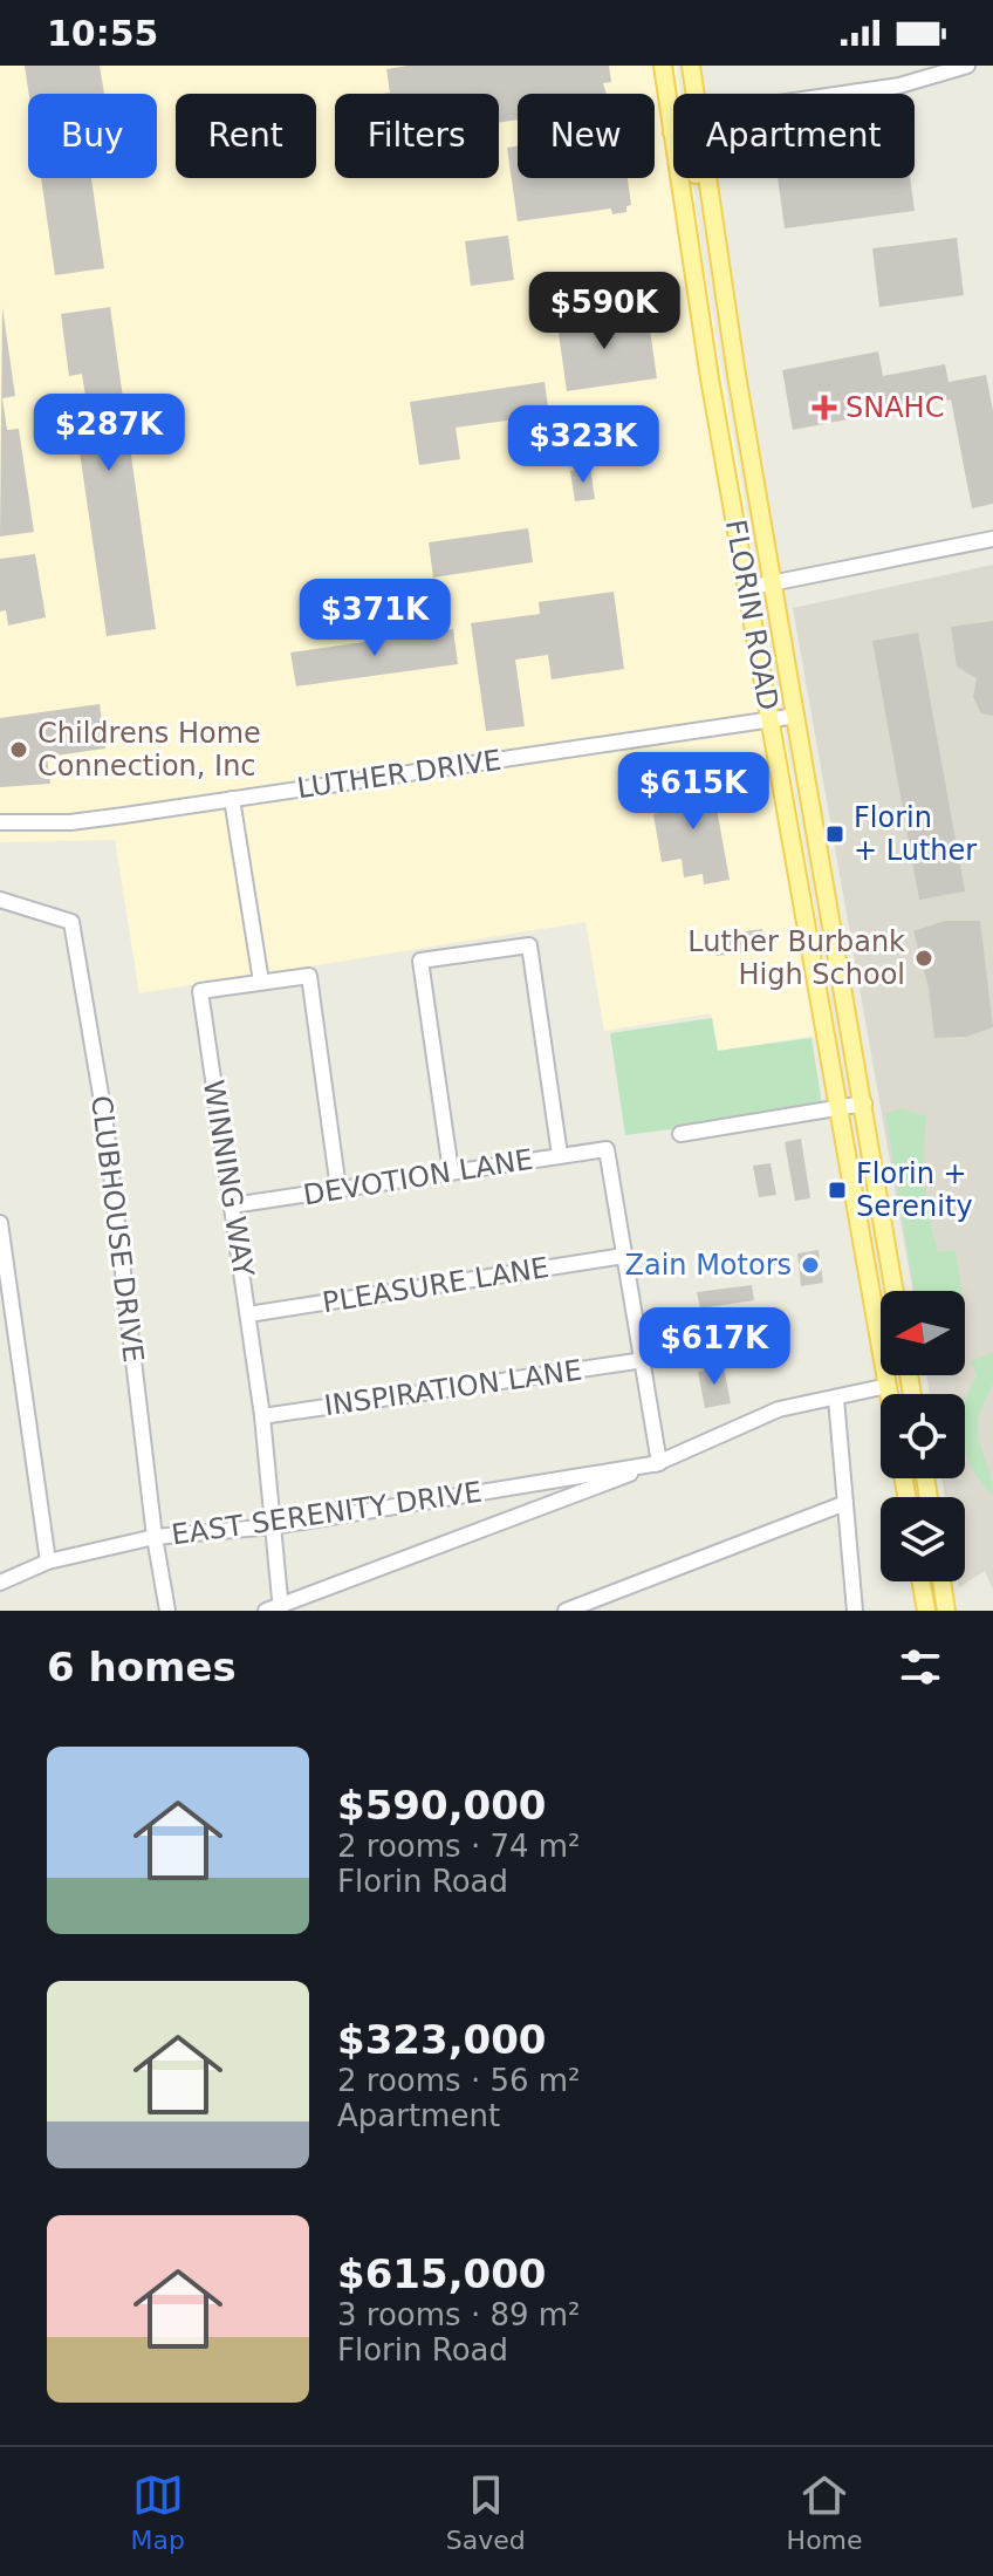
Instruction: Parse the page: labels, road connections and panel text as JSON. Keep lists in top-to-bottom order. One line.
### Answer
{"streets":{"main road":["FLORIN ROAD"],"street":["LUTHER DRIVE","DEVOTION LANE","WINNING WAY","CLUBHOUSE DRIVE","PLEASURE LANE","INSPIRATION LANE","EAST SERENITY DRIVE"]},"crossings":[["FLORIN ROAD","LUTHER DRIVE"],["DEVOTION LANE","WINNING WAY"],["DEVOTION LANE","PLEASURE LANE"],["WINNING WAY","PLEASURE LANE"],["WINNING WAY","INSPIRATION LANE"],["WINNING WAY","EAST SERENITY DRIVE"],["CLUBHOUSE DRIVE","EAST SERENITY DRIVE"]],"places":{"health":["SNAHC"],"other":["Childrens Home Connection, Inc","Luther Burbank High School","Zain Motors"],"transit":["Florin + Luther","Florin + Serenity"]},"north":"left","page":{"status":"10:55","chip":["Buy","Rent","Filters","New","Apartment"],"price":["$590K","$287K","$323K","$371K","$615K","$617K"],"heading":"6 homes","list":[{"name":"$590,000","note":"2 rooms · 74 m² · Florin Road"},{"name":"$323,000","note":"2 rooms · 56 m² · Apartment"},{"name":"$615,000","note":"3 rooms · 89 m² · Florin Road"}],"tabs":["Map","Saved","Home"]}}
